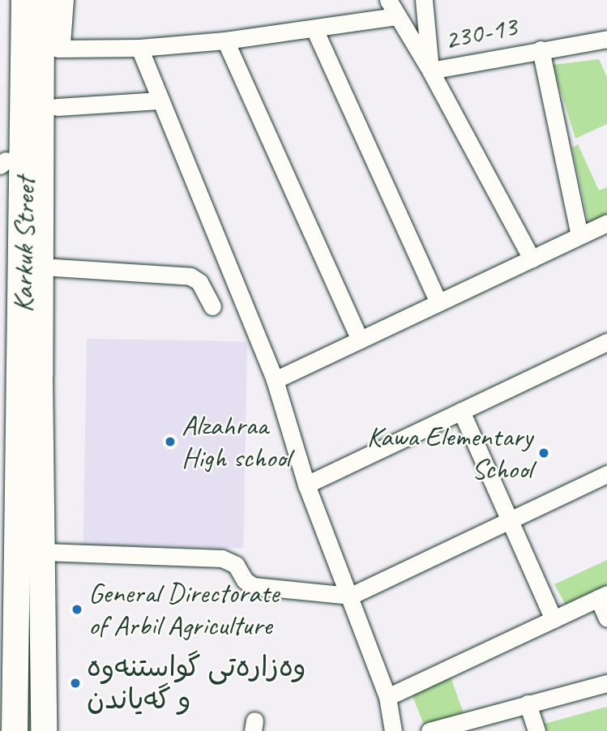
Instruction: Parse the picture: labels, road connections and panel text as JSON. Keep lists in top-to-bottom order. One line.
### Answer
{"streets":{"highway":["Karkuk Street"],"street":["230-13"]},"places":["Alzahraa High school","Kawa Elementary School","General Directorate of Arbil Agriculture","وەزارەتی گواستنەوە و گەیاندن"]}
